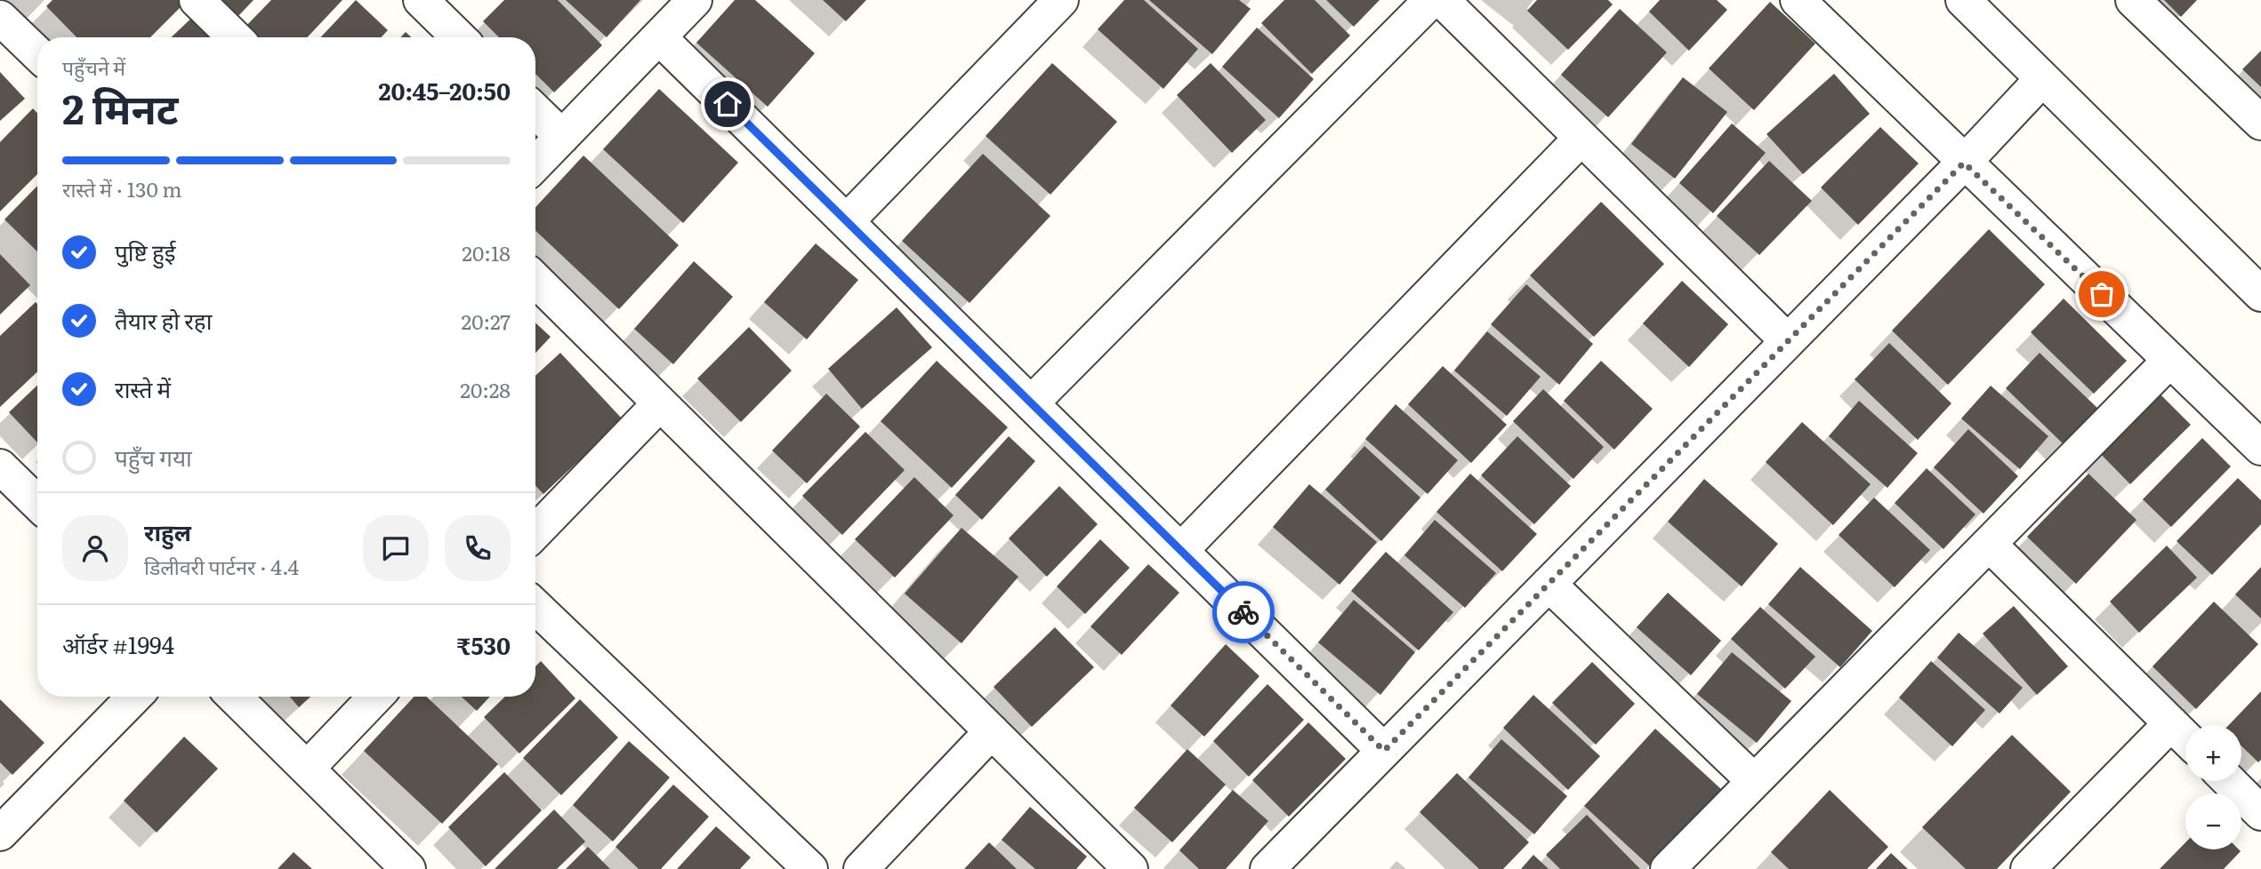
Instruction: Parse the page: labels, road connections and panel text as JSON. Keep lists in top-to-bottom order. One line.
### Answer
{"page":{"heading":["2 मिनट","पहुँचने में","20:45–20:50"],"panel":["राहुल","डिलीवरी पार्टनर · 4.4","ऑर्डर #1994","₹530"],"bar":"रास्ते में · 130 m","list":[["पुष्टि हुई","20:18"],["तैयार हो रहा","20:27"],["रास्ते में","20:28"],"पहुँच गया"],"map_buttons":["+","−"]}}
